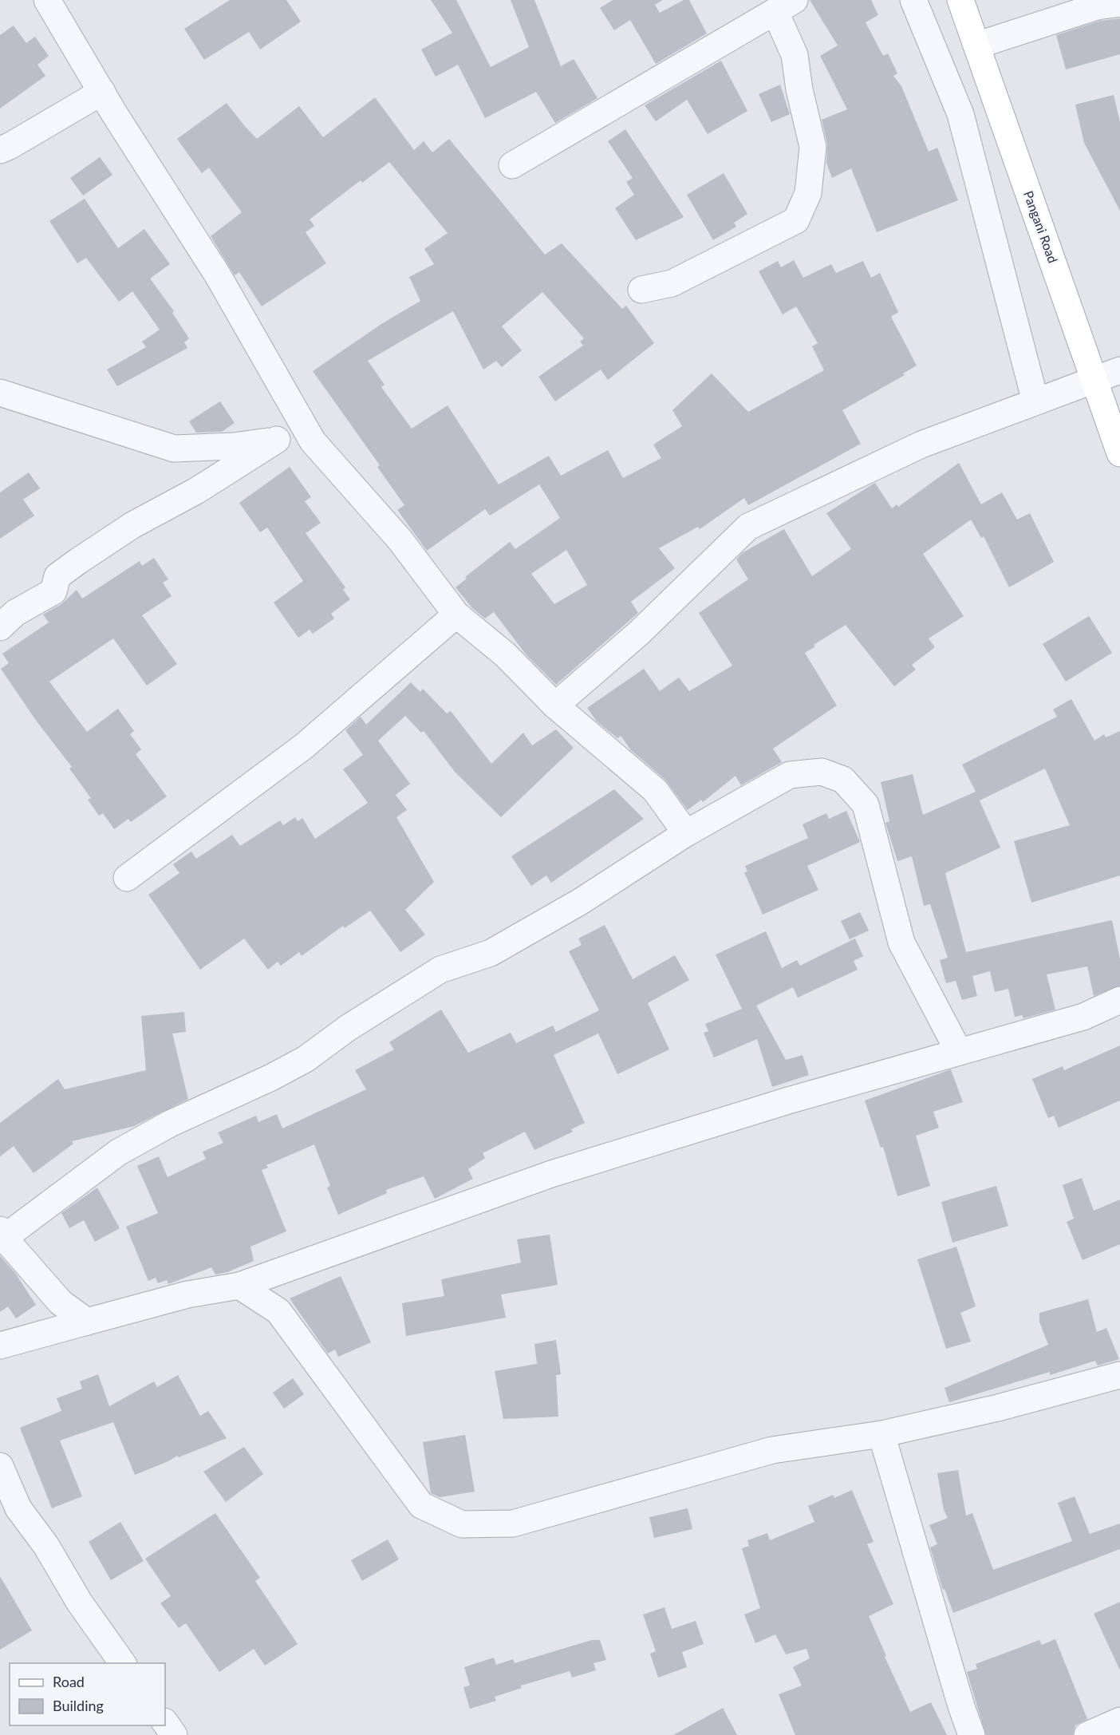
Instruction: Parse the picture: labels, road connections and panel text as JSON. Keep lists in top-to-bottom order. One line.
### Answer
{"streets":{"main road":["Pangani Road"]},"legend":["Road","Building"]}
